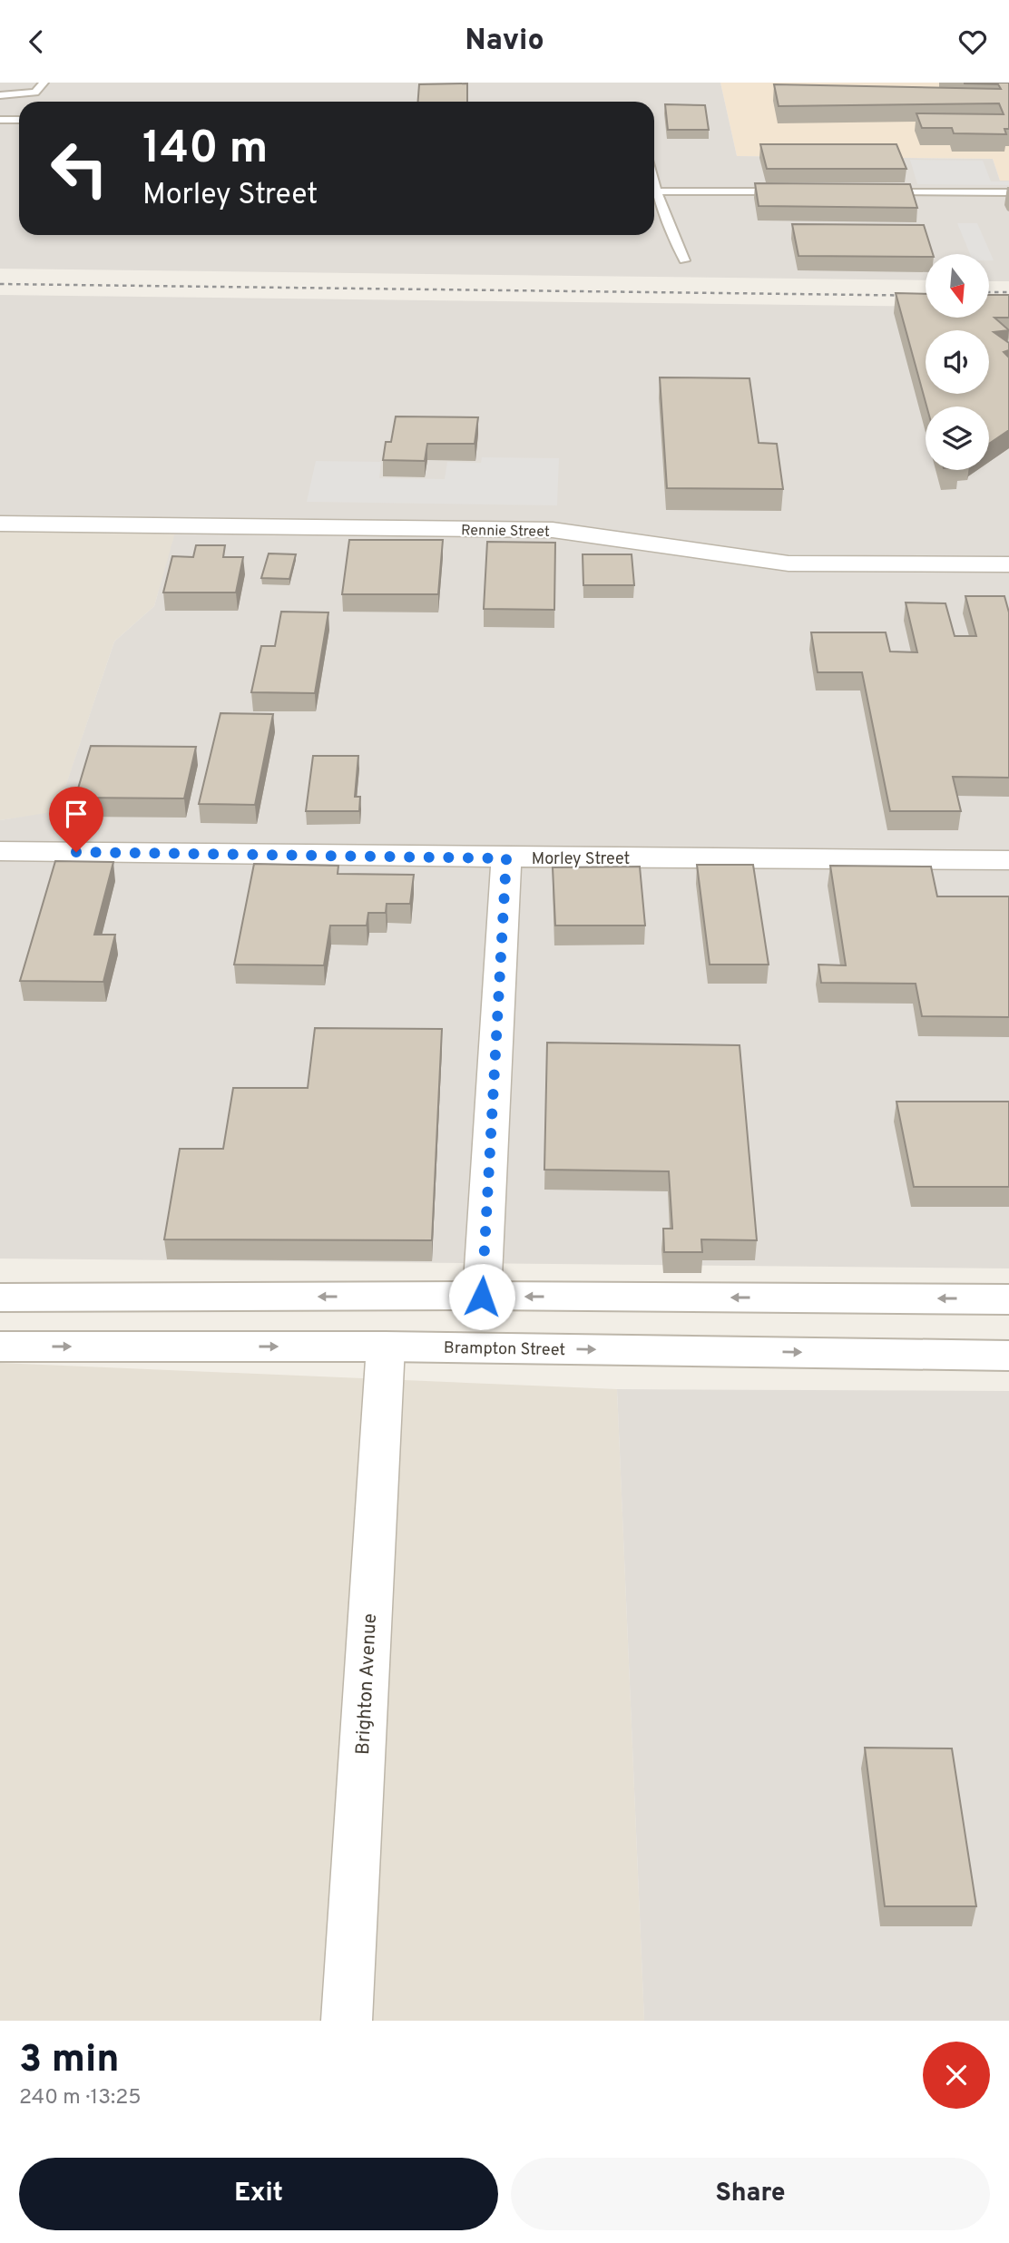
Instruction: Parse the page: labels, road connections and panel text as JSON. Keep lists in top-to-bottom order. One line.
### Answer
{"streets":{"street":["Rennie Street","Morley Street","Brampton Street","Brighton Avenue"]},"crossings":[["Brampton Street","Brighton Avenue"]],"north":"bottom","page":{"header":"Navio","turn":["140 m","Morley Street"],"heading":["3 min","240 m · 13:25"],"buttons":["Exit","Share"]}}
